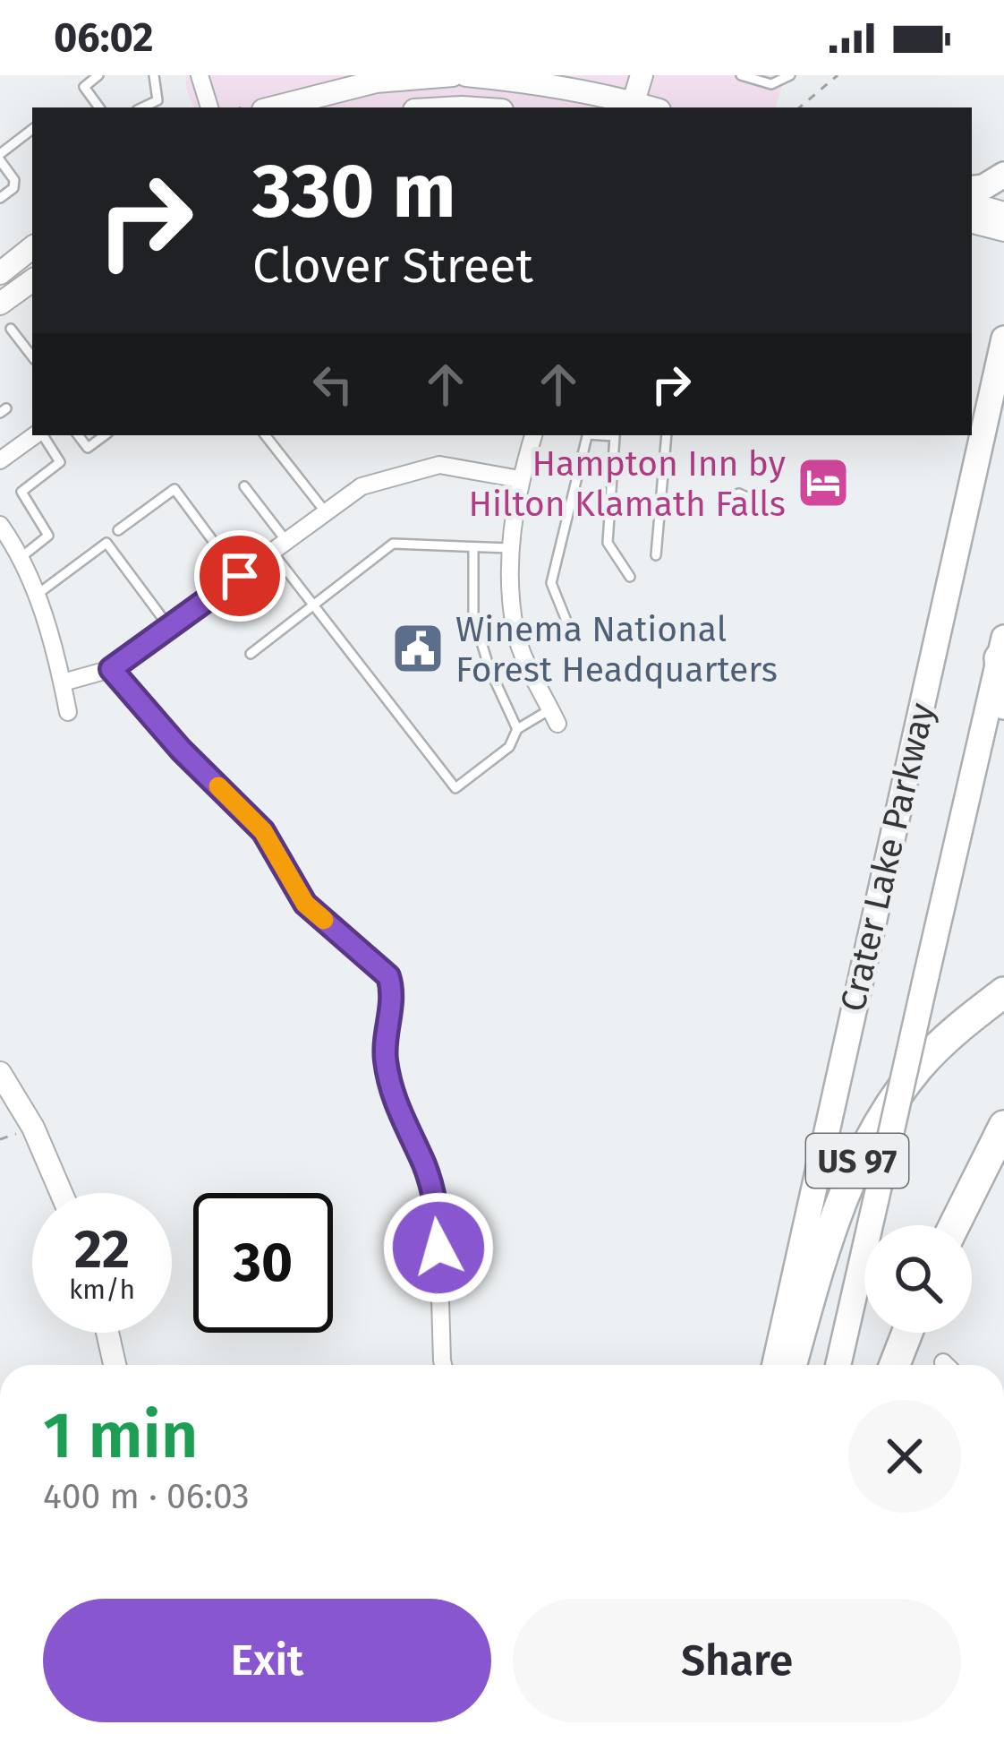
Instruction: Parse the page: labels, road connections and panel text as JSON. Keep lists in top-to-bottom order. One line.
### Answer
{"streets":{"highway":["US 97"],"main road":["Crater Lake Parkway"]},"places":{"hotel":["Hampton Inn by Hilton Klamath Falls"],"public building":["Winema National Forest Headquarters"]},"page":{"status":"06:02","turn":["330 m","Clover Street"],"speed":"22 km/h","limit":"30","heading":["1 min","400 m · 06:03"],"buttons":["Exit","Share"]}}
